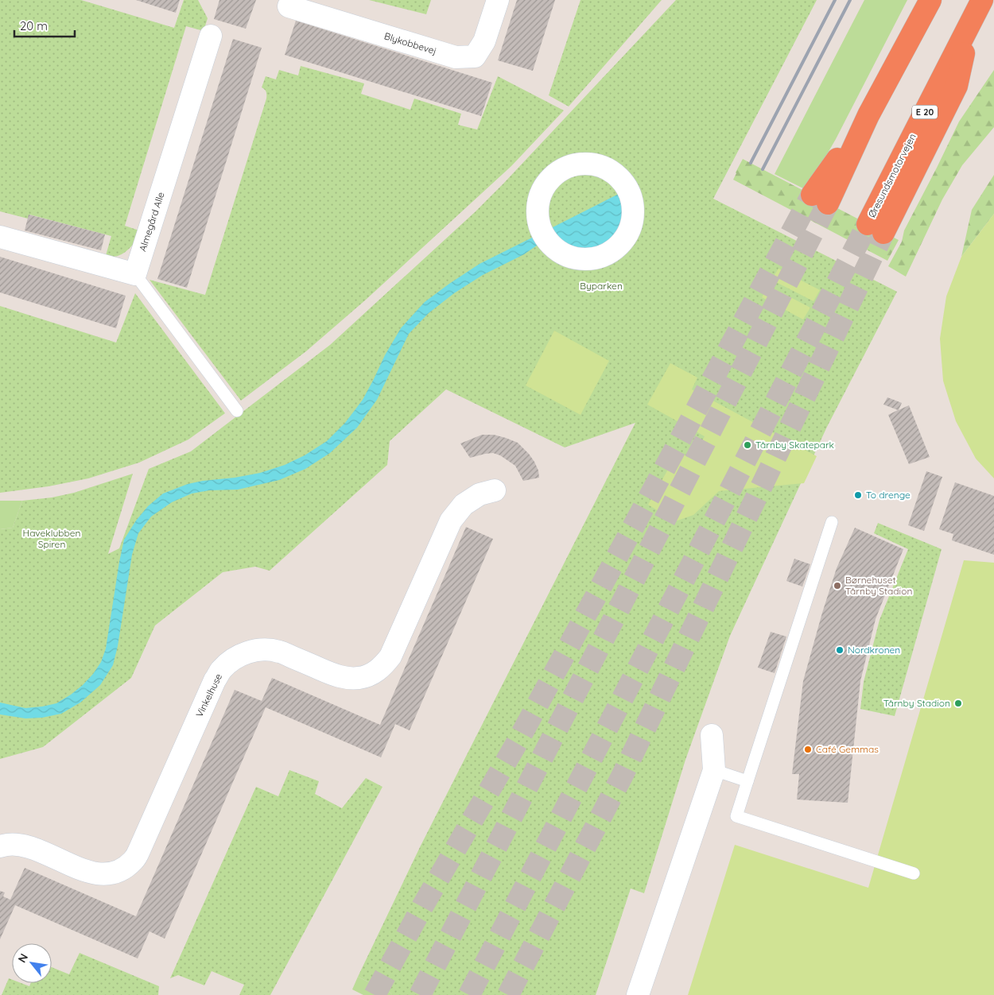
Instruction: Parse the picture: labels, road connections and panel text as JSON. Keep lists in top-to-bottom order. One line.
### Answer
{"streets":{"highway":["E 20","Øresundsmotorvejen"],"street":["Blykobbevej","Almegård Alle","Vinkelhuse"]},"parks":["Byparken","Haveklubben Spiren"],"places":["Tårnby Skatepark","To drenge","Børnehuset Tårnby Stadion","Nordkronen","Tårnby Stadion","Café Gemmas"],"scale_bar":"20 m","north":"top left"}
